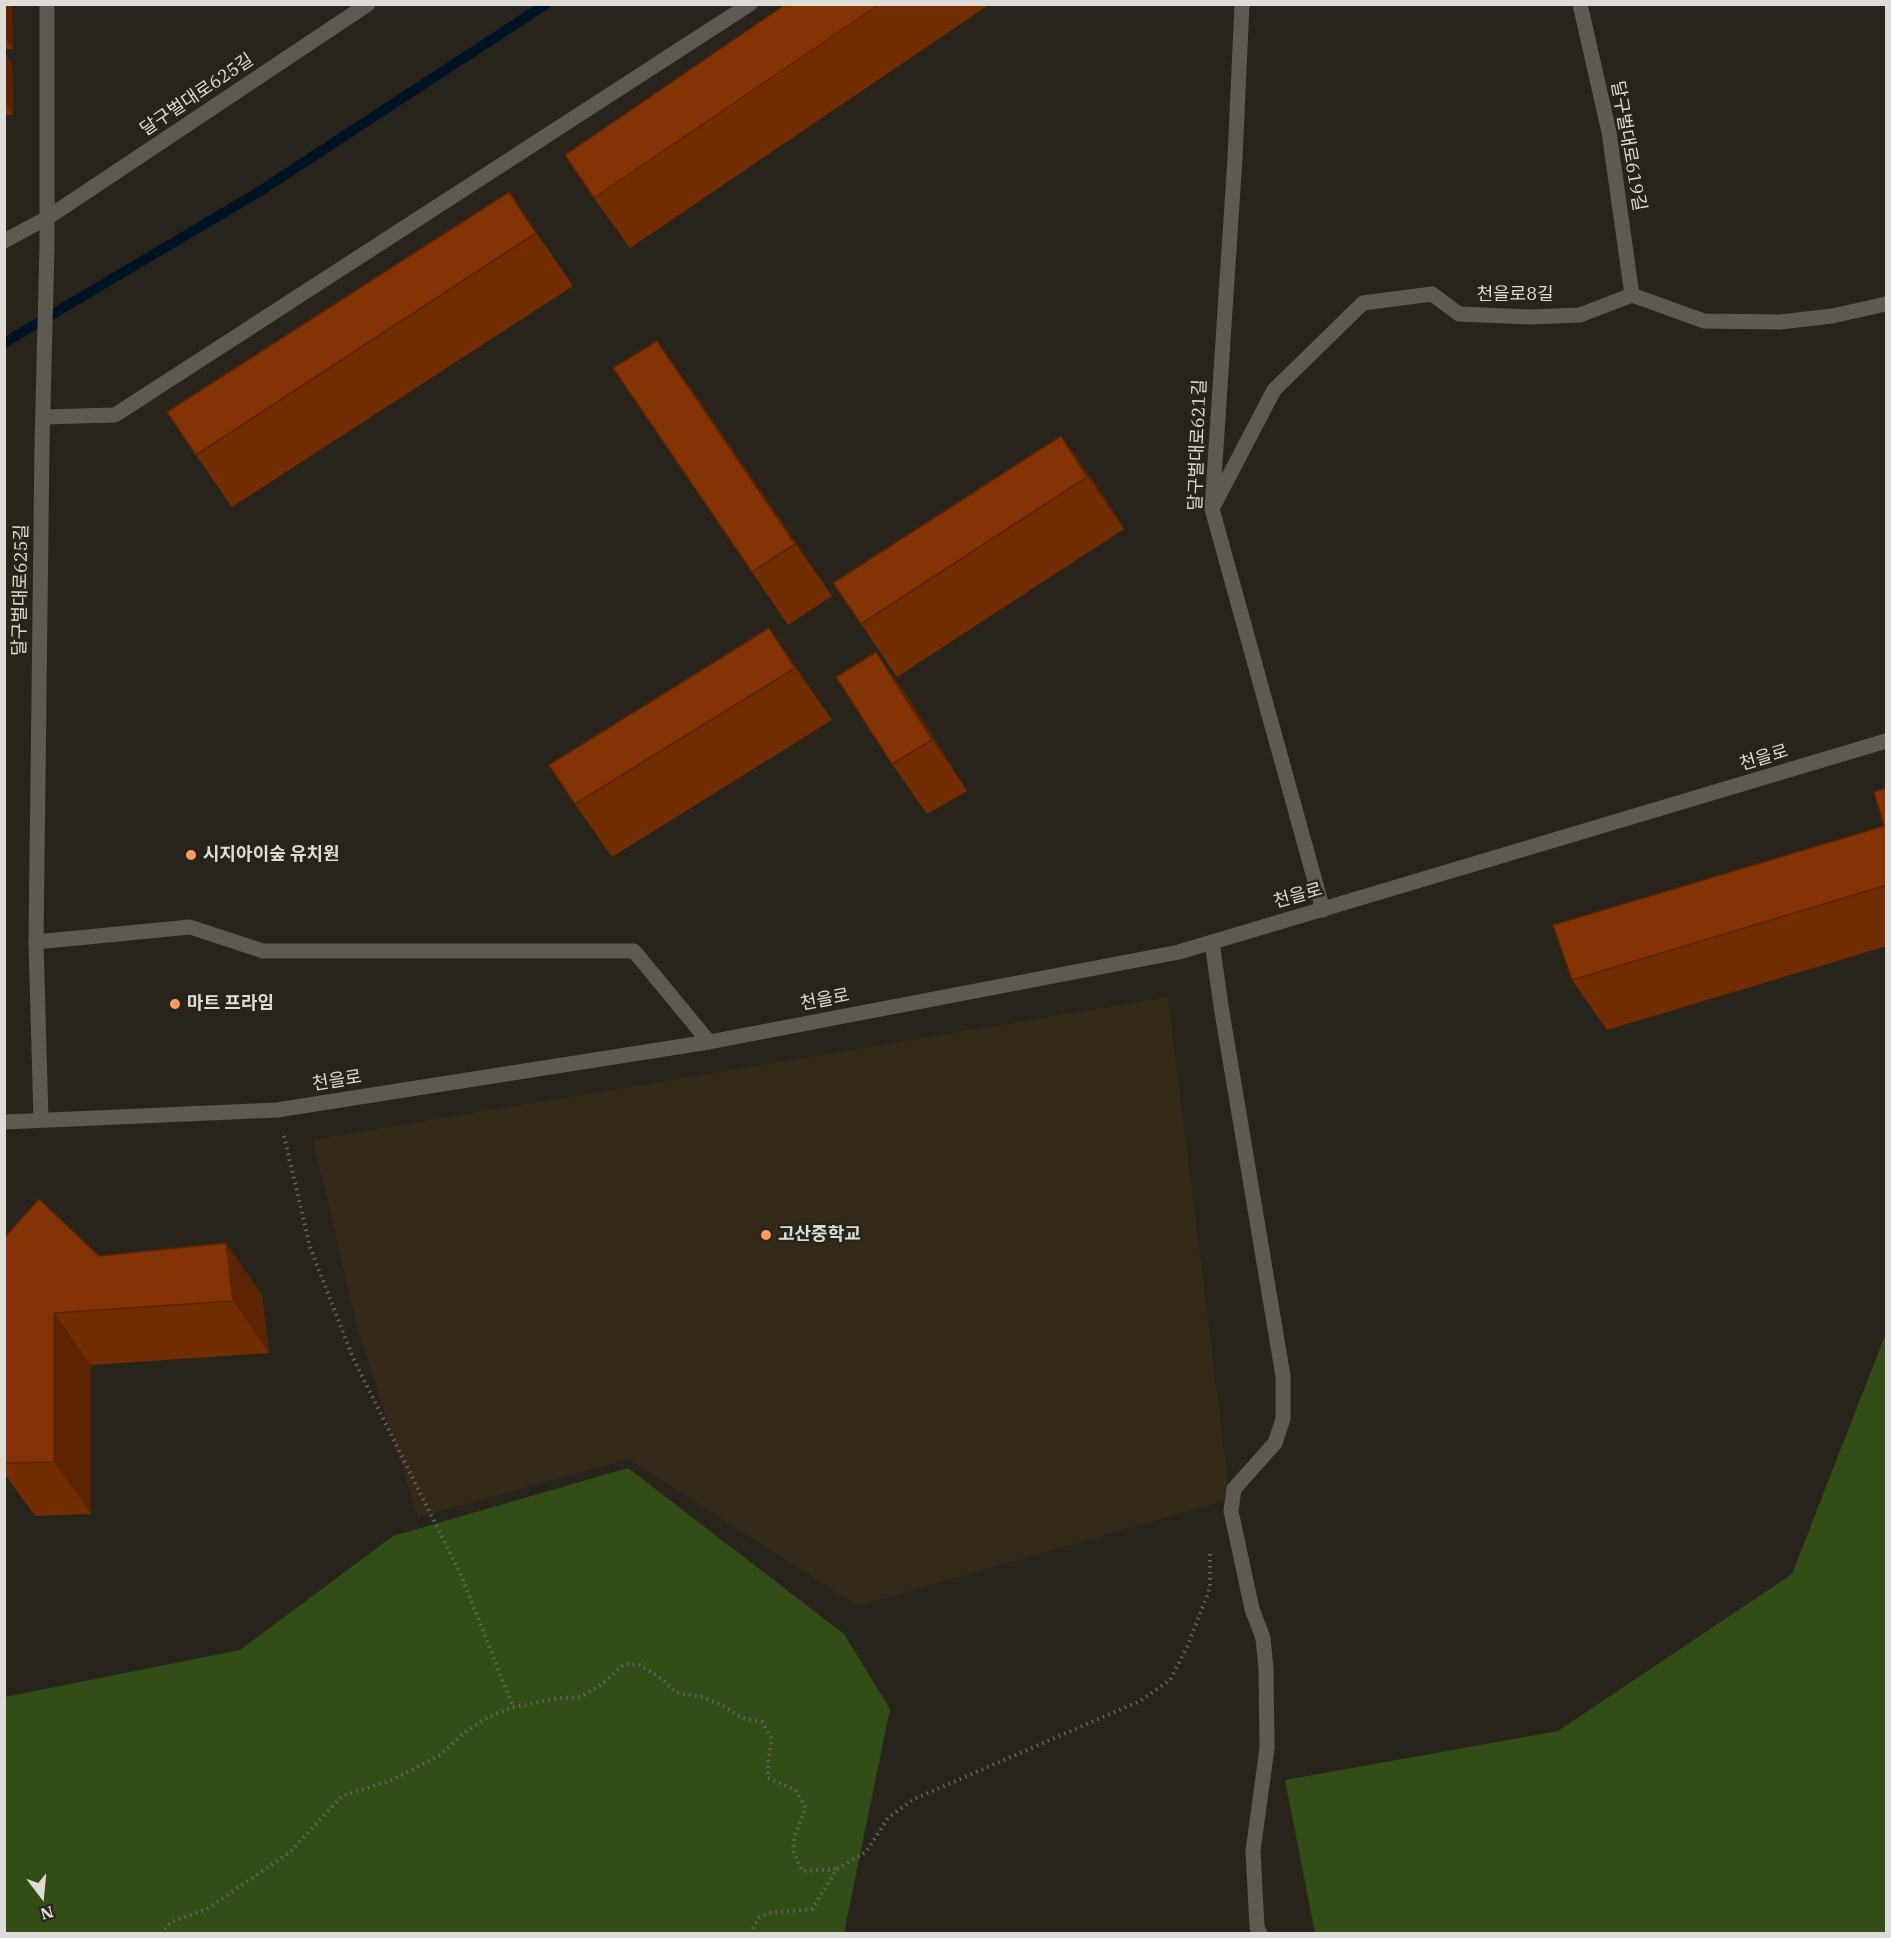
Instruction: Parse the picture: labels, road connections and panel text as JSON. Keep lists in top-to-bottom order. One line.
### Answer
{"streets":{"street":["달구벌대로625길","달구벌대로619길","천을로8길","달구벌대로621길","천을로"]},"crossings":[["달구벌대로625길","천을로"],["달구벌대로619길","천을로8길"],["천을로8길","달구벌대로621길"],["달구벌대로621길","천을로"]],"places":["시지아이숲 유치원","마트 프라임","고산중학교"],"north":"bottom"}
